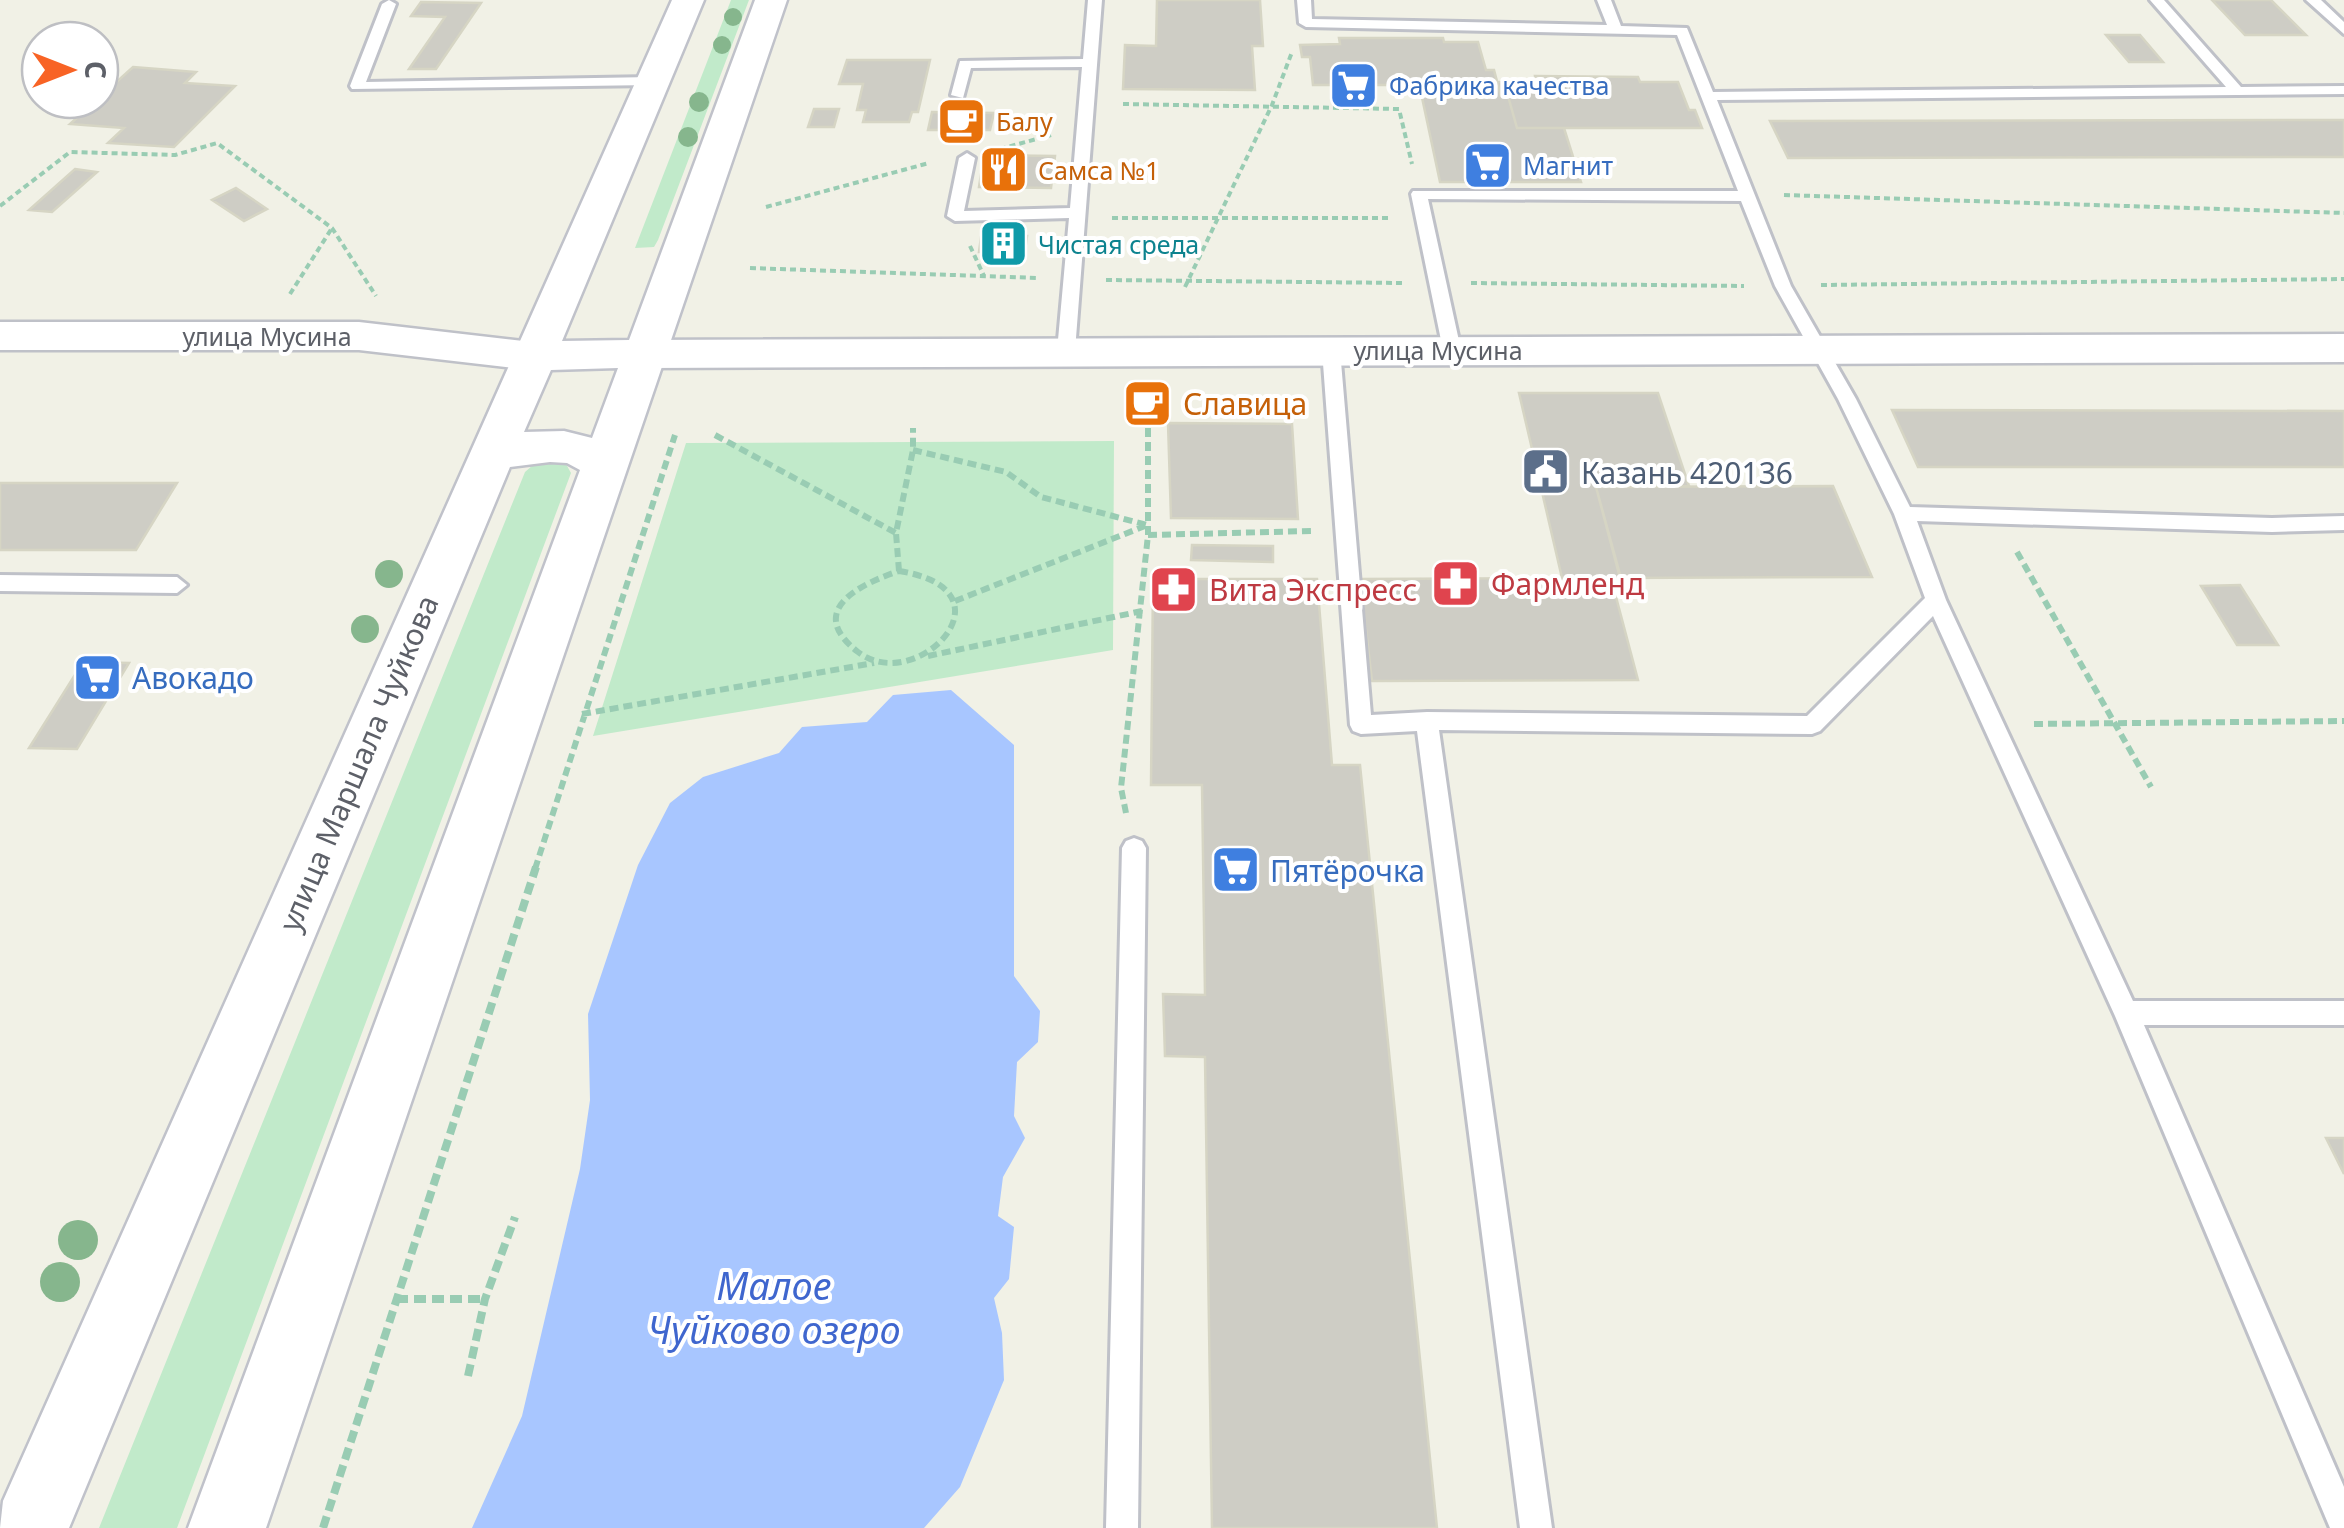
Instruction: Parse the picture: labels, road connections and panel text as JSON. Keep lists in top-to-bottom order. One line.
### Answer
{"streets":{"main road":["улица Мусина","улица Маршала Чуйкова"]},"crossings":[["улица Мусина","улица Маршала Чуйкова"]],"water":["Малое Чуйково озеро"],"places":{"supermarket":["Фабрика качества","Магнит","Авокадо","Пятёрочка"],"cafe":["Балу","Славица"],"restaurant":["Самса №1"],"building":["Чистая среда"],"public building":["Казань 420136"],"pharmacy":["Фармленд","Вита Экспресс"]},"north":"right"}
